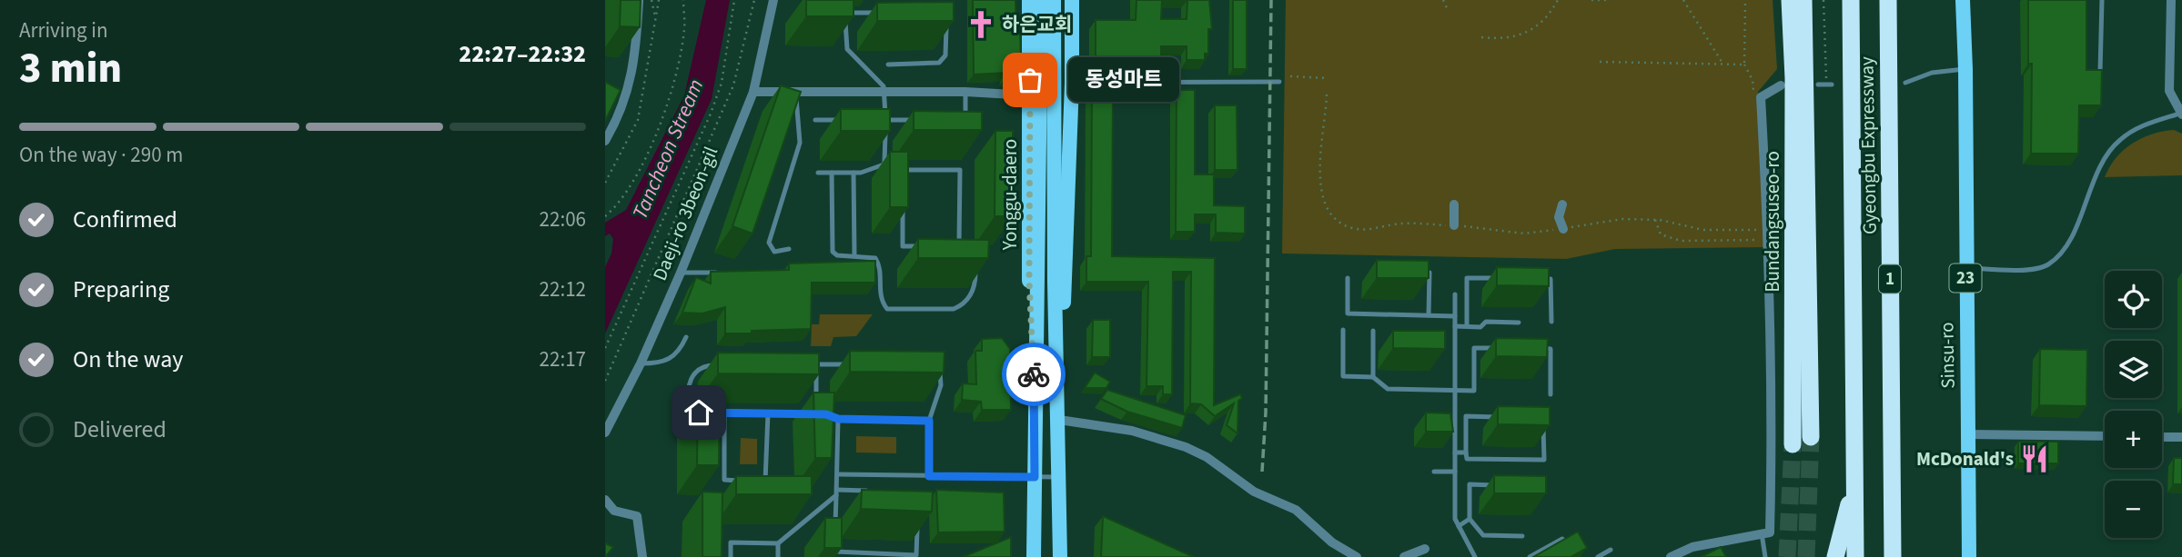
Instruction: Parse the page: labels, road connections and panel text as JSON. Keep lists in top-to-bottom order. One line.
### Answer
{"streets":{"highway":["Gyeongbu Expressway","Bundangsuseo-ro","1"],"main road":["Yonggu-daero","23","Sinsu-ro"],"street":["Daeji-ro 3beon-gil"]},"water":["Tancheon Stream"],"places":{"church":["하은교회"],"other":["동성마트"],"restaurant":["McDonald's"]},"page":{"heading":["3 min","Arriving in","22:27–22:32"],"bubble":"동성마트","bar":"On the way · 290 m","list":[["Confirmed","22:06"],["Preparing","22:12"],["On the way","22:17"],"Delivered"],"map_buttons":["+","−"]}}
